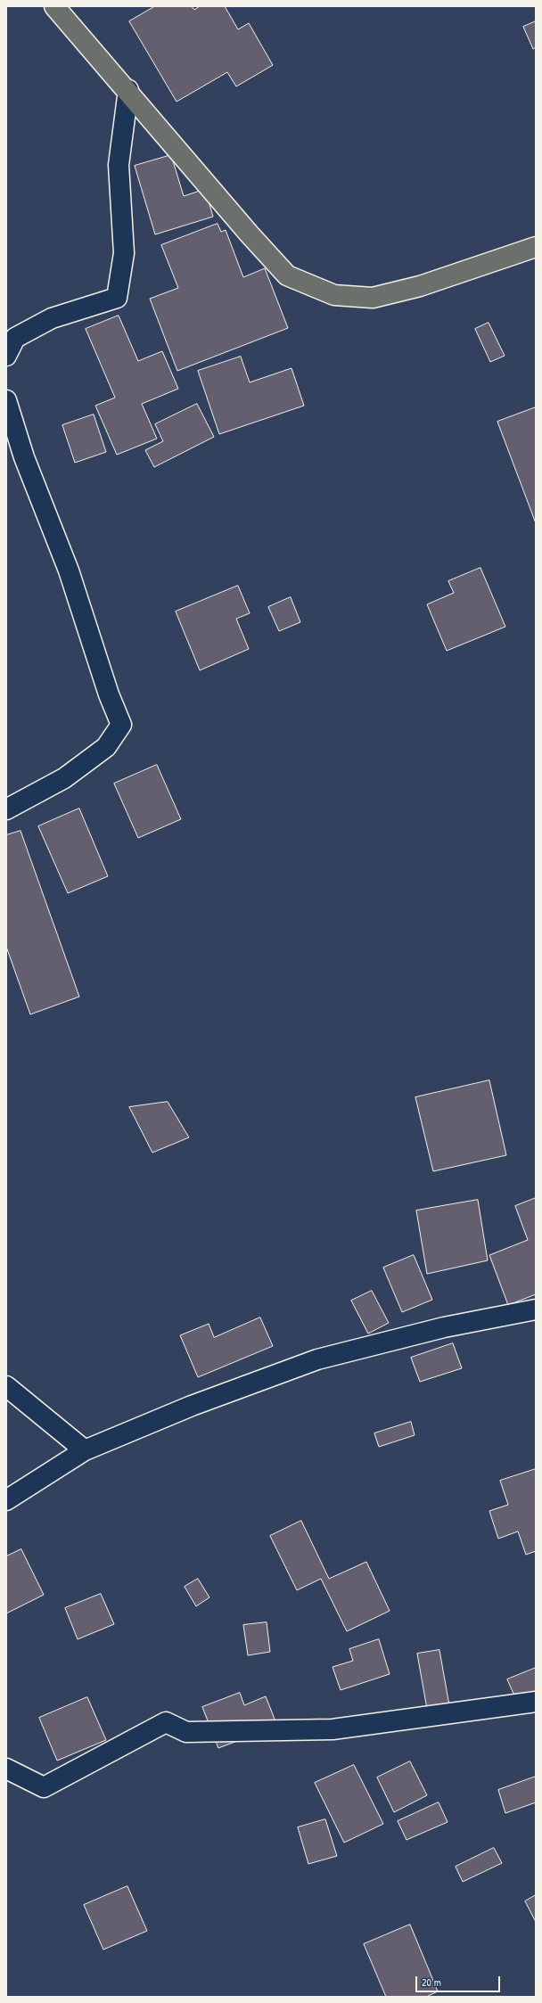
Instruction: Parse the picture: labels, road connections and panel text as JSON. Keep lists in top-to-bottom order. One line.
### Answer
{"scale_bar":"20 m"}
